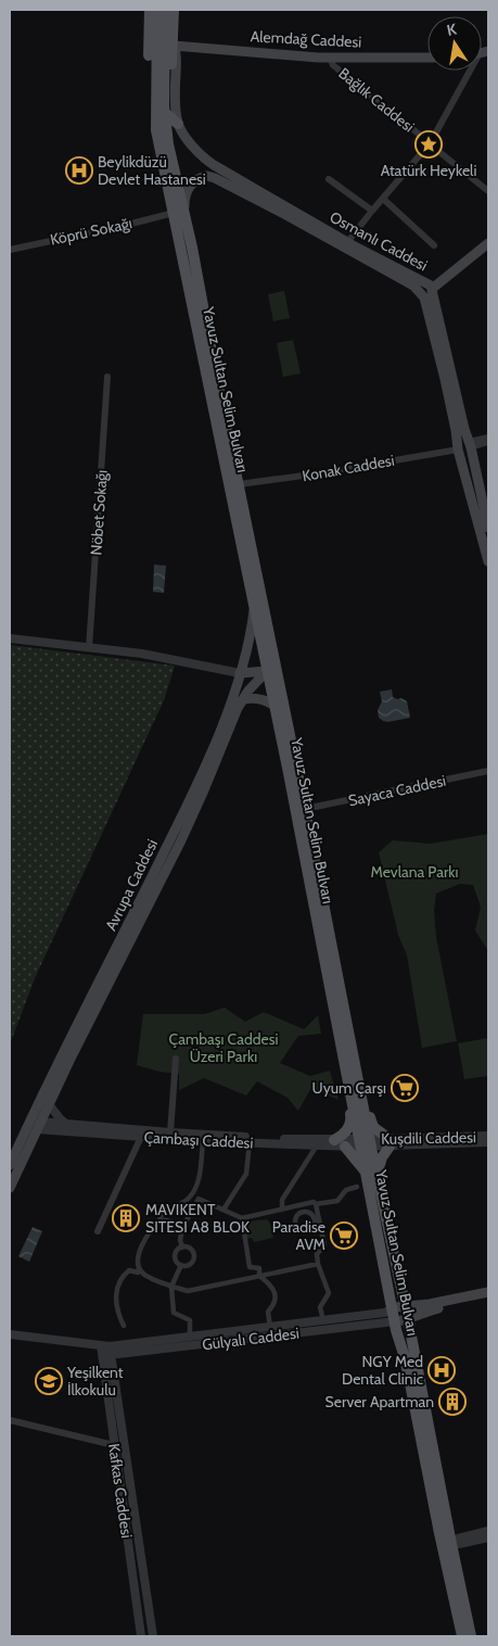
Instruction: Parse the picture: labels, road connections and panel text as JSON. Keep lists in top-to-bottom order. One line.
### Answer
{"streets":{"main road":["Alemdağ Caddesi","Osmanlı Caddesi","Yavuz Sultan Selim Bulvarı","Avrupa Caddesi"],"street":["Bağlık Caddesi","Köprü Sokağı","Konak Caddesi","Nöbet Sokağı","Sayaca Caddesi","Kuşdili Caddesi","Çambaşı Caddesi","Gülyalı Caddesi","Kafkas Caddesi"]},"crossings":[["Alemdağ Caddesi","Bağlık Caddesi"],["Alemdağ Caddesi","Osmanlı Caddesi"],["Köprü Sokağı","Osmanlı Caddesi"],["Köprü Sokağı","Yavuz Sultan Selim Bulvarı"],["Osmanlı Caddesi","Yavuz Sultan Selim Bulvarı"],["Osmanlı Caddesi","Konak Caddesi"],["Yavuz Sultan Selim Bulvarı","Konak Caddesi"],["Yavuz Sultan Selim Bulvarı","Sayaca Caddesi"],["Yavuz Sultan Selim Bulvarı","Avrupa Caddesi"],["Yavuz Sultan Selim Bulvarı","Kuşdili Caddesi"],["Yavuz Sultan Selim Bulvarı","Çambaşı Caddesi"],["Yavuz Sultan Selim Bulvarı","Gülyalı Caddesi"],["Avrupa Caddesi","Çambaşı Caddesi"],["Kuşdili Caddesi","Çambaşı Caddesi"],["Gülyalı Caddesi","Kafkas Caddesi"]],"parks":["Mevlana Parkı","Çambaşı Caddesi Üzeri Parkı"],"places":{"place":["Atatürk Heykeli"],"hospital":["Beylikdüzü Devlet Hastanesi","NGY Med Dental Clinic"],"supermarket":["Uyum Çarşı","Paradise AVM"],"building":["MAVIKENT SITESI A8 BLOK","Server Apartman"],"school or university":["Yeşilkent İlkokulu"]},"north":"top"}
